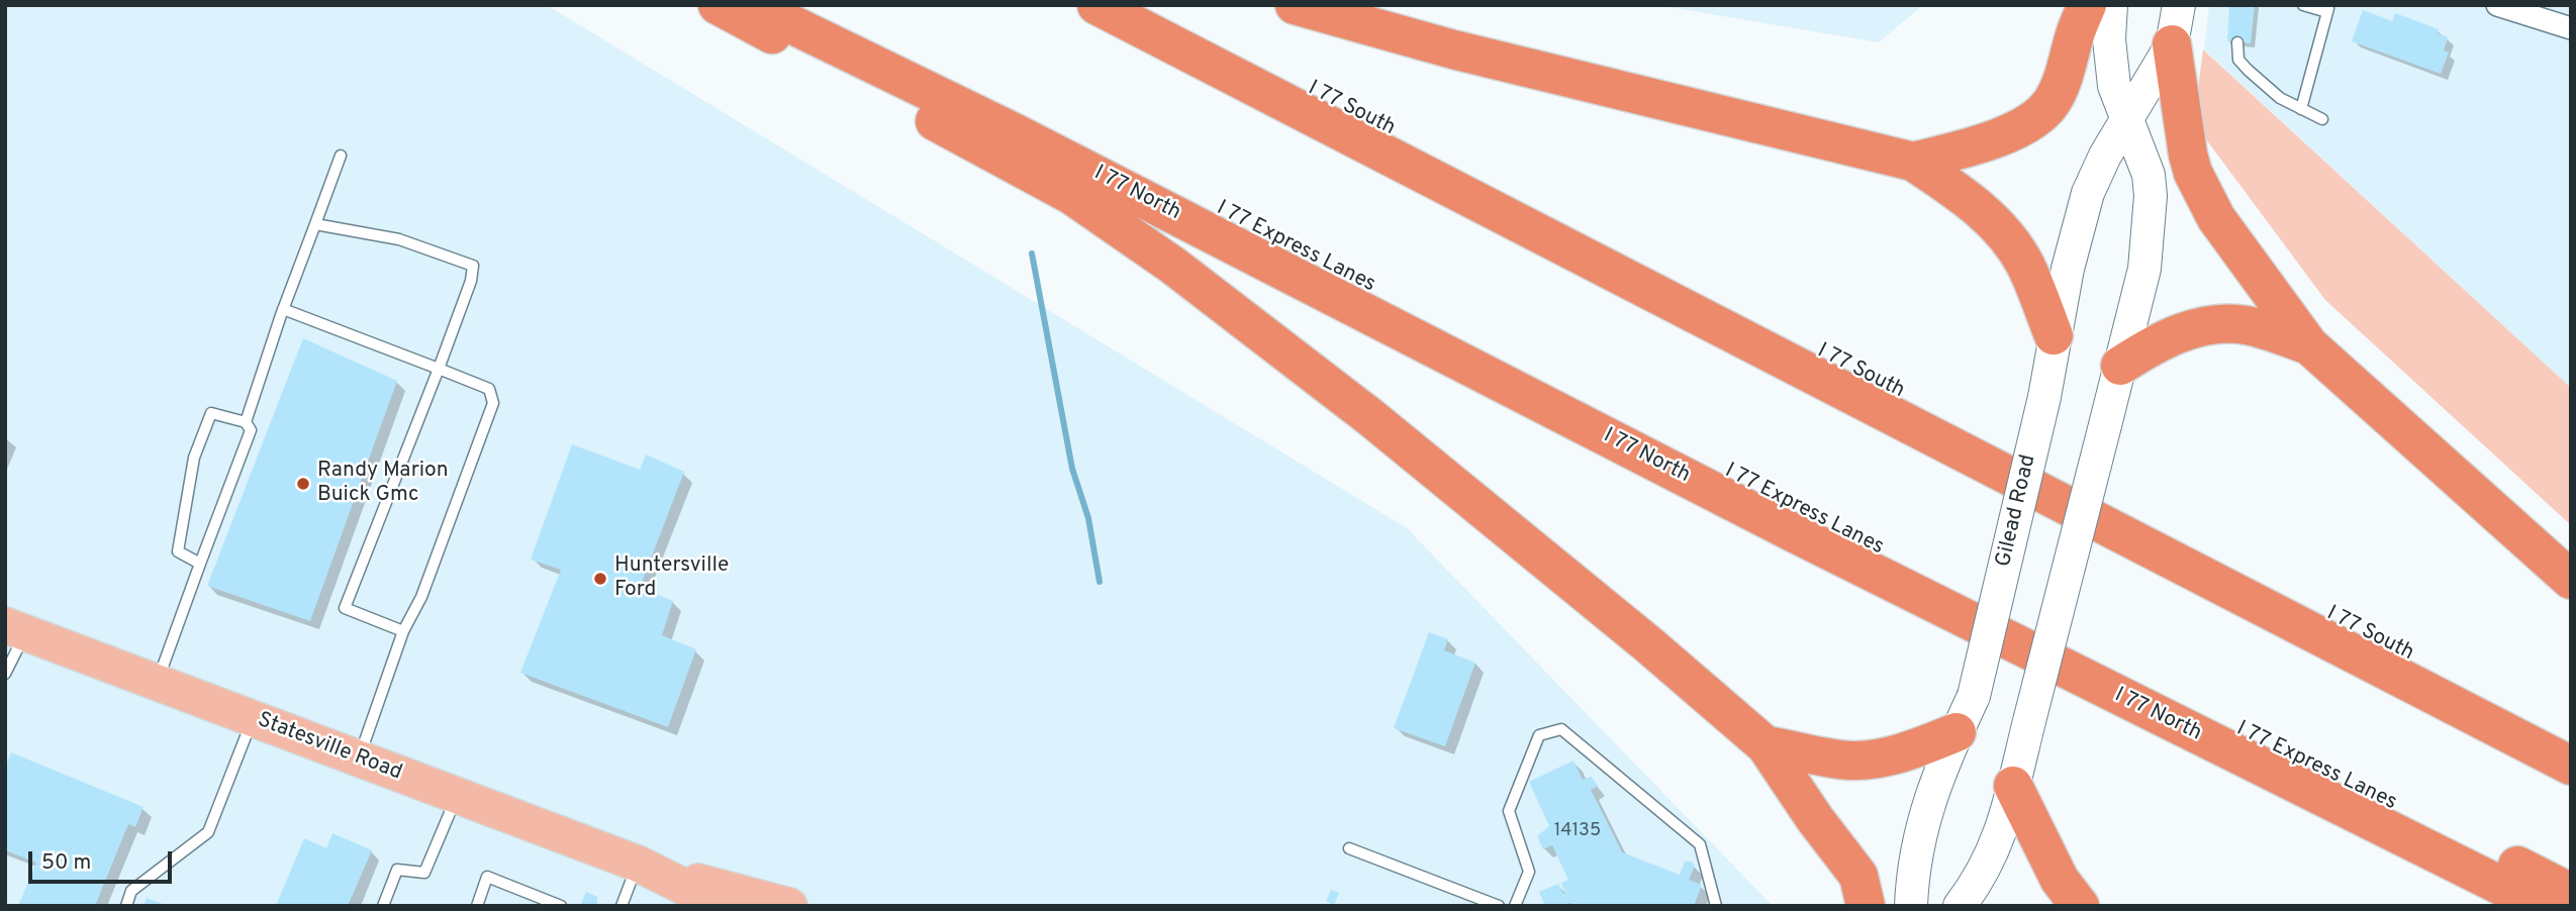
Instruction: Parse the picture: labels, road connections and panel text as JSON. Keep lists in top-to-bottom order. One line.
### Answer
{"streets":{"highway":["I 77 South","I 77 North","I 77 Express Lanes"],"main road":["Gilead Road","Statesville Road"]},"places":["Randy Marion Buick Gmc","Huntersville Ford"],"house_numbers":["14135"],"scale_bar":"50 m"}
